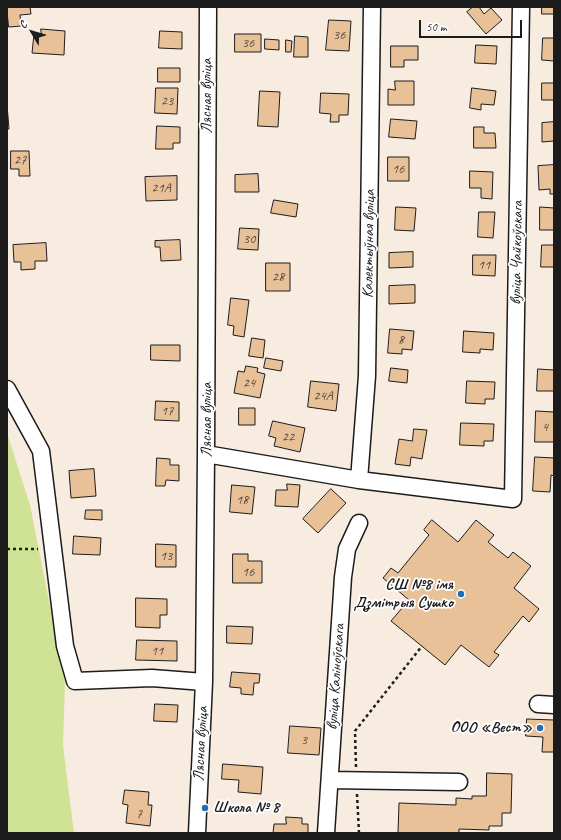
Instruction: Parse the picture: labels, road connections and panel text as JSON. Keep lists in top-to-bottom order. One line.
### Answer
{"streets":{"street":["Лясная вуліца","Калектыўная вуліца","вуліца Чайкоўскага","вуліца Каліноўскага"]},"crossings":[["Калектыўная вуліца","вуліца Чайкоўскага"]],"places":["СШ №8 імя Дзмітрыя Сушко","ООО «Вест»","Школа № 8"],"house_numbers":["36","36","23","27","16","21А","30","11","28","8","24","24А","17","4","22","18","13","16","11","3","7"],"scale_bar":"50 m","north":"top left"}
